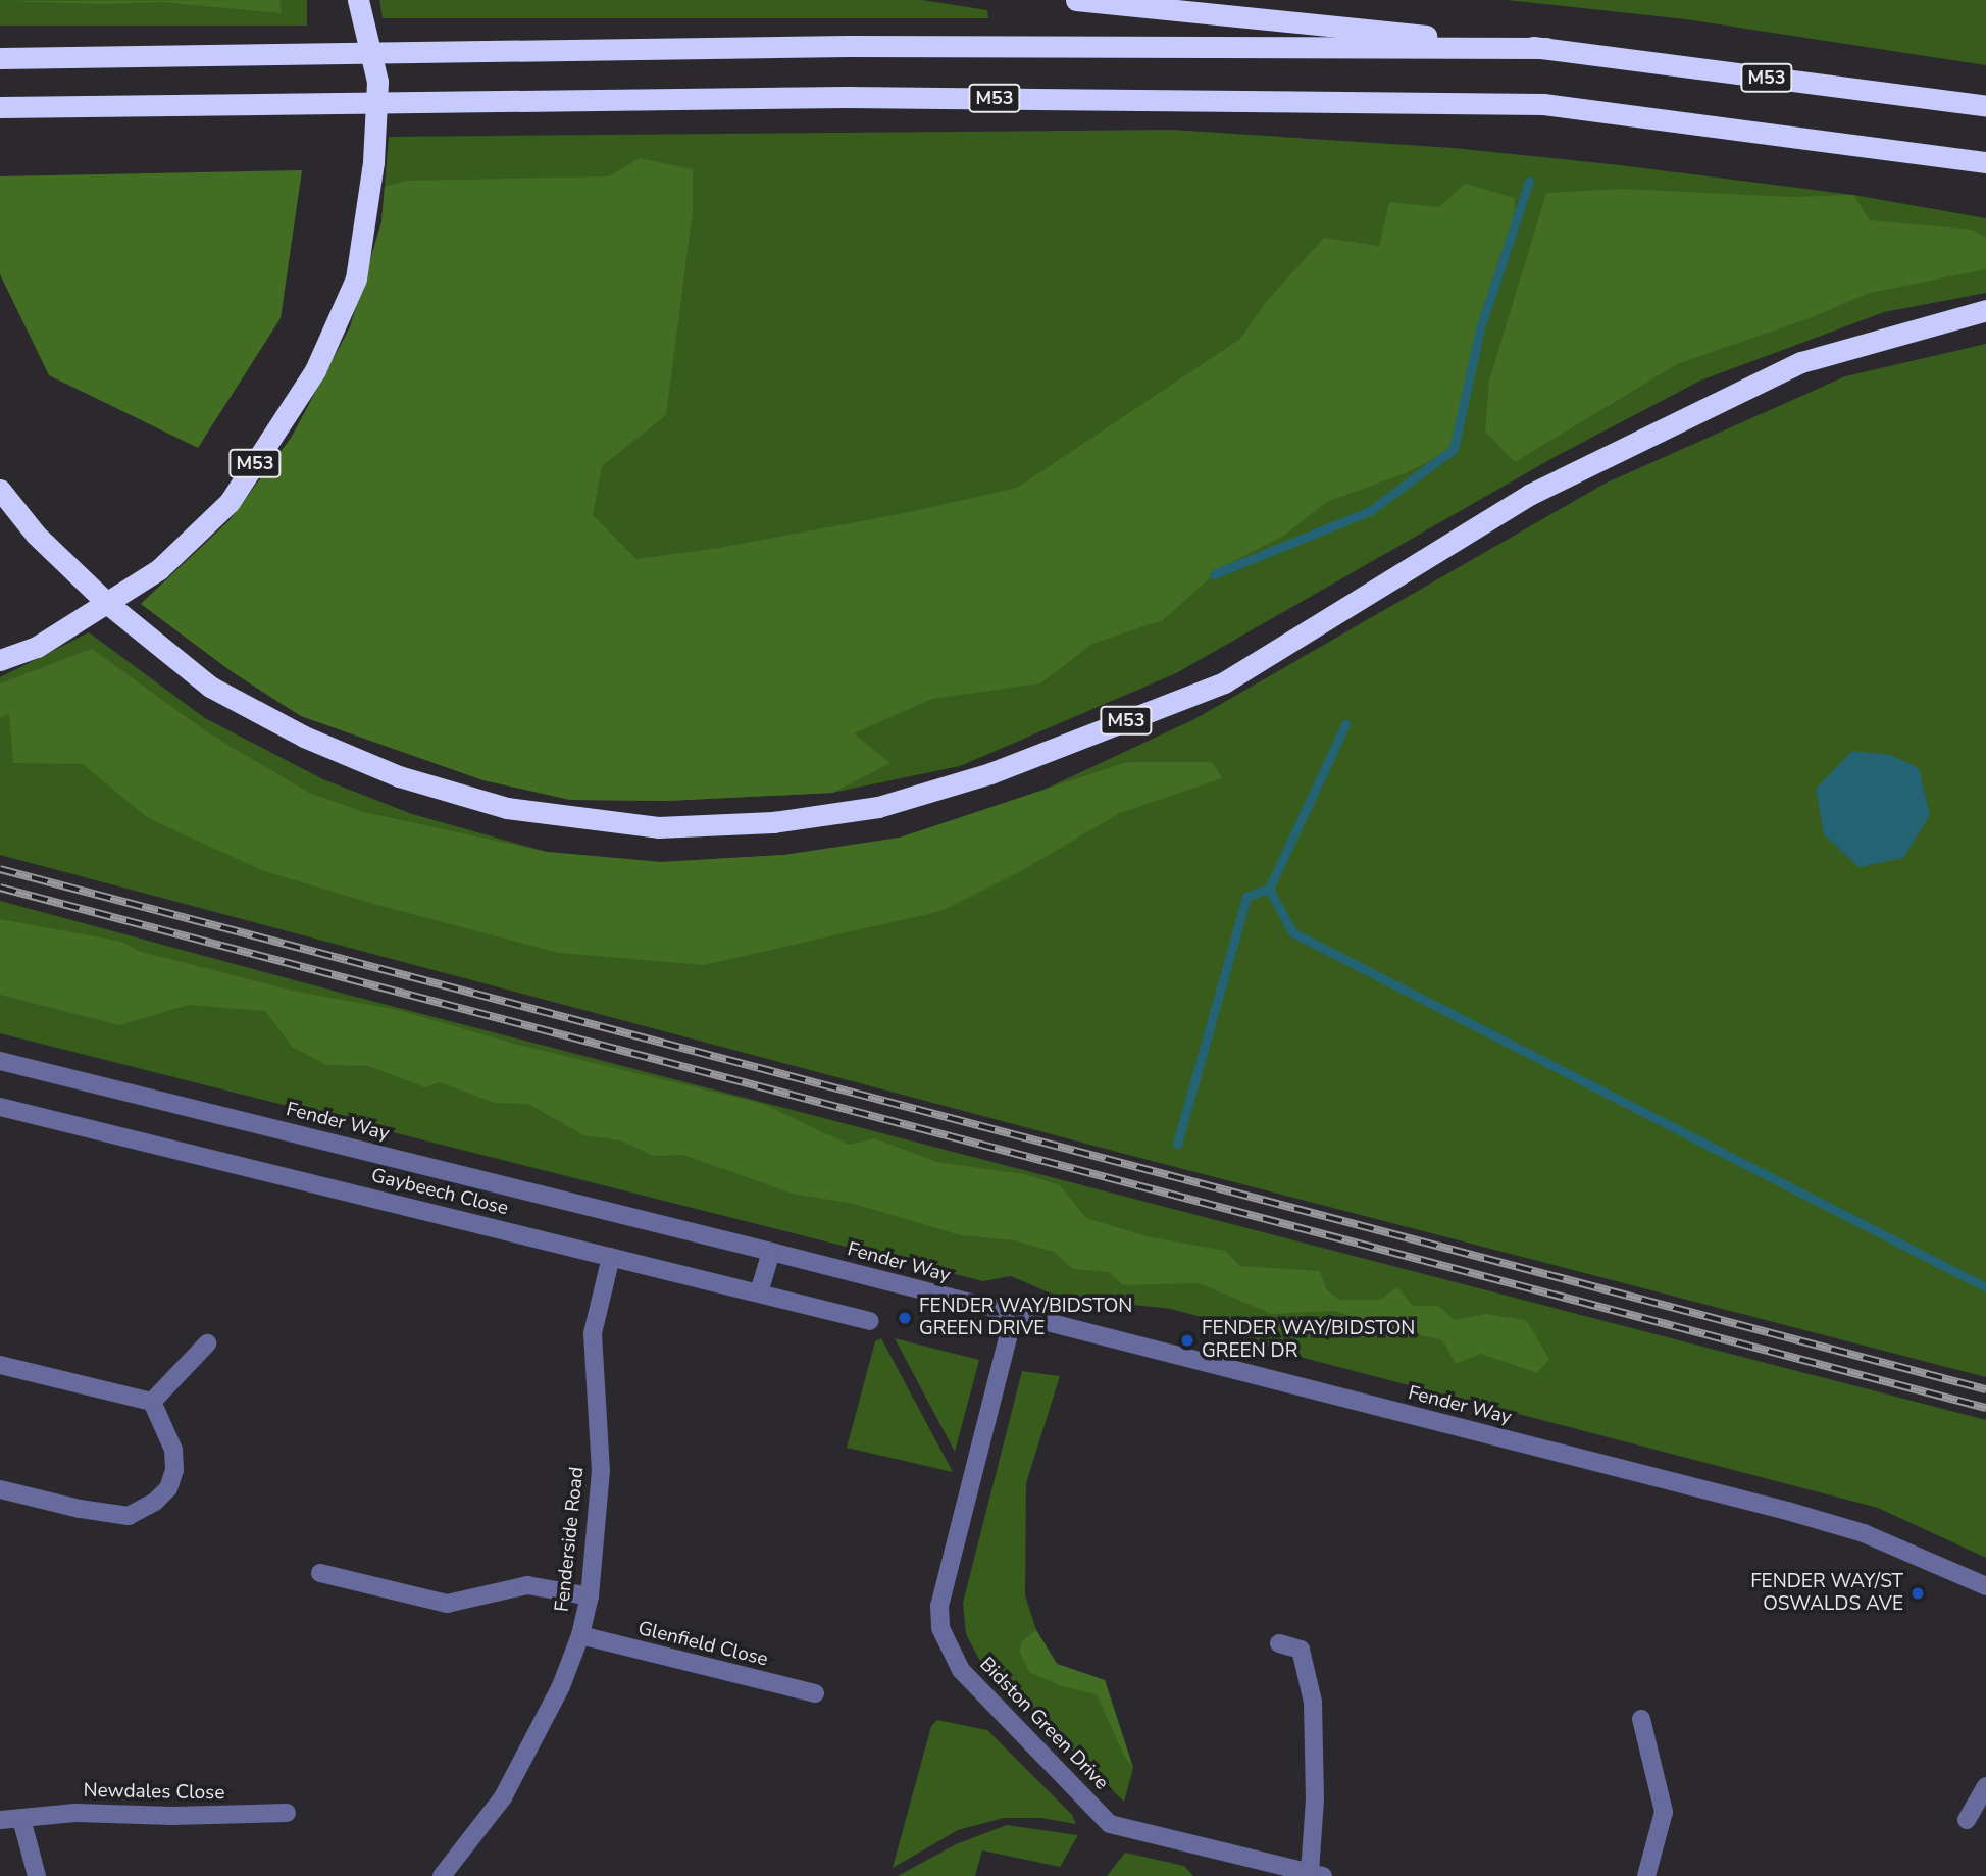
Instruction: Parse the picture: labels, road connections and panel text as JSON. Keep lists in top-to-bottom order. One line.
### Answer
{"streets":{"highway":["M53"],"street":["Fender Way","Gaybeech Close","Fenderside Road","Glenfield Close","Bidston Green Drive","Newdales Close"]},"crossings":[["Fender Way","Bidston Green Drive"],["Gaybeech Close","Fenderside Road"],["Fenderside Road","Glenfield Close"]],"places":["FENDER WAY/BIDSTON GREEN DRIVE","FENDER WAY/BIDSTON GREEN DR","FENDER WAY/ST OSWALDS AVE"]}
